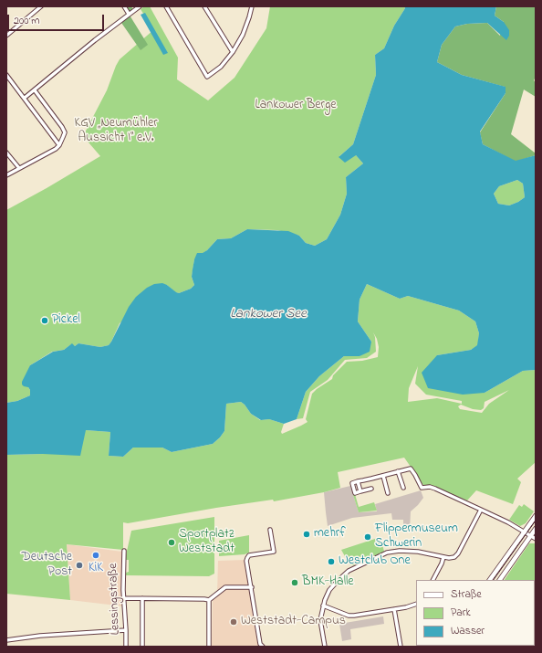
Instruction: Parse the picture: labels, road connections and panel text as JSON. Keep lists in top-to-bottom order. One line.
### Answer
{"streets":{"street":["Lessingstraße"]},"water":["Lankower See"],"parks":["Lankower Berge","KGV „Neumühler Aussicht I“ e.V."],"places":["Pickel","mehrf","Flippermuseum Schwerin","Sportplatz Weststadt","KiK","Westclub One","Deutsche Post","BMK-Halle","Weststadt-Campus"],"legend":["Straße","Park","Wasser"],"scale_bar":"200 m"}
